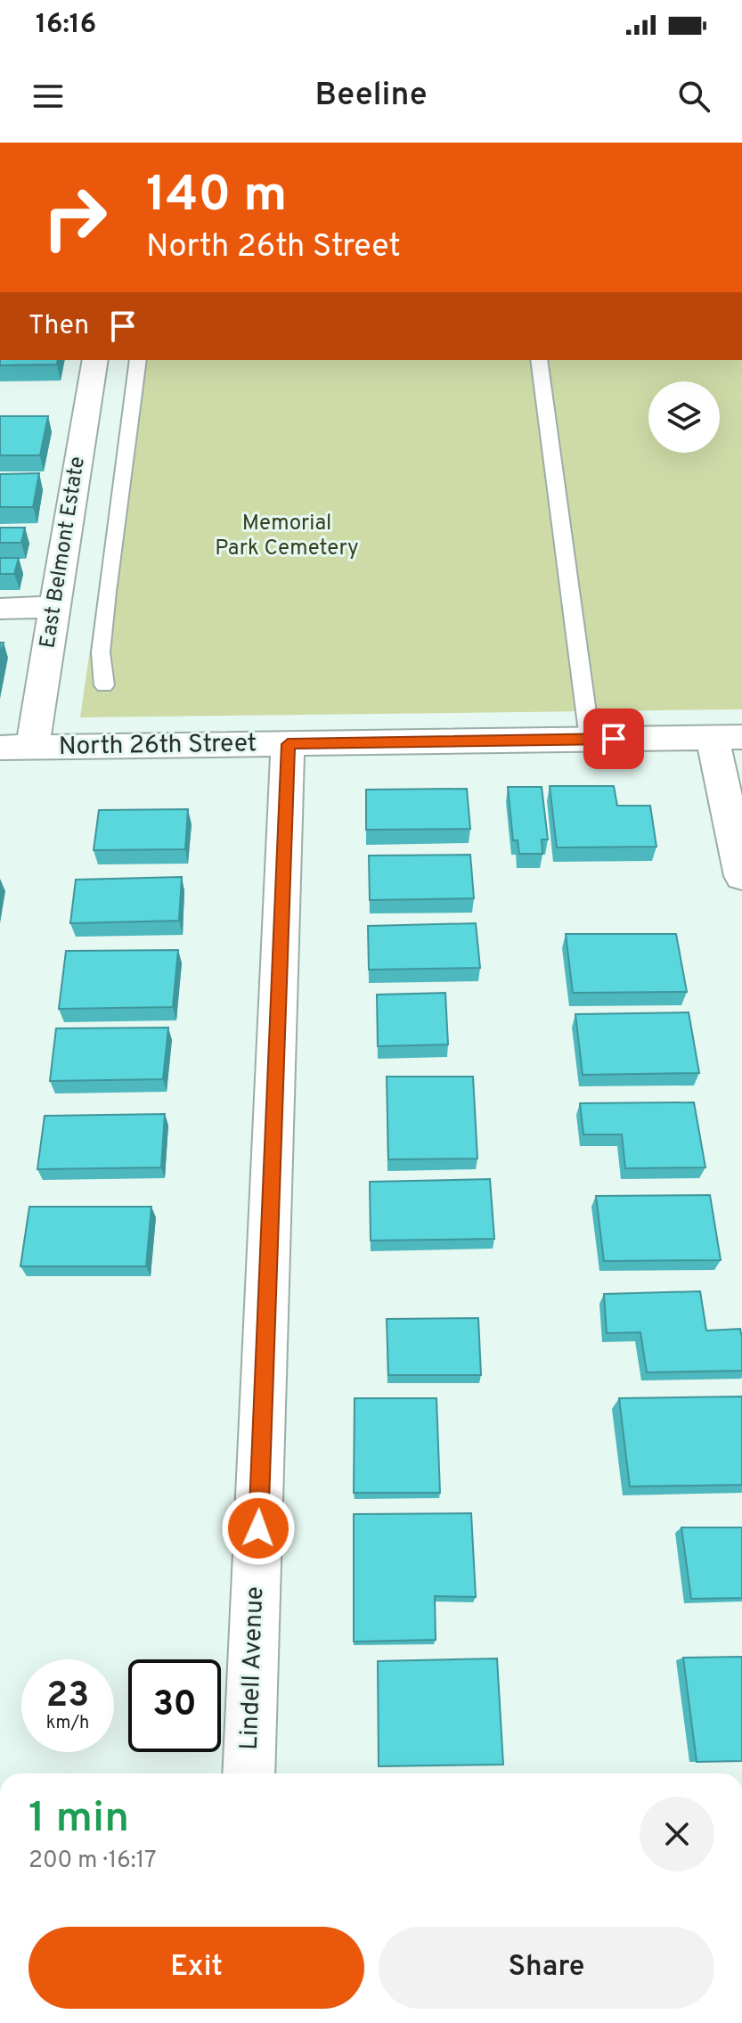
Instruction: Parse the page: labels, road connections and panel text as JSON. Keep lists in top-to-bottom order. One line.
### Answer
{"streets":{"street":["East Belmont Estate","North 26th Street","Lindell Avenue"]},"crossings":[["East Belmont Estate","North 26th Street"],["North 26th Street","Lindell Avenue"]],"parks":["Memorial Park Cemetery"],"page":{"status":"16:16","header":"Beeline","turn":["140 m","North 26th Street"],"then":"Then","speed":"23 km/h","limit":"30","heading":["1 min","200 m · 16:17"],"buttons":["Exit","Share"]}}
